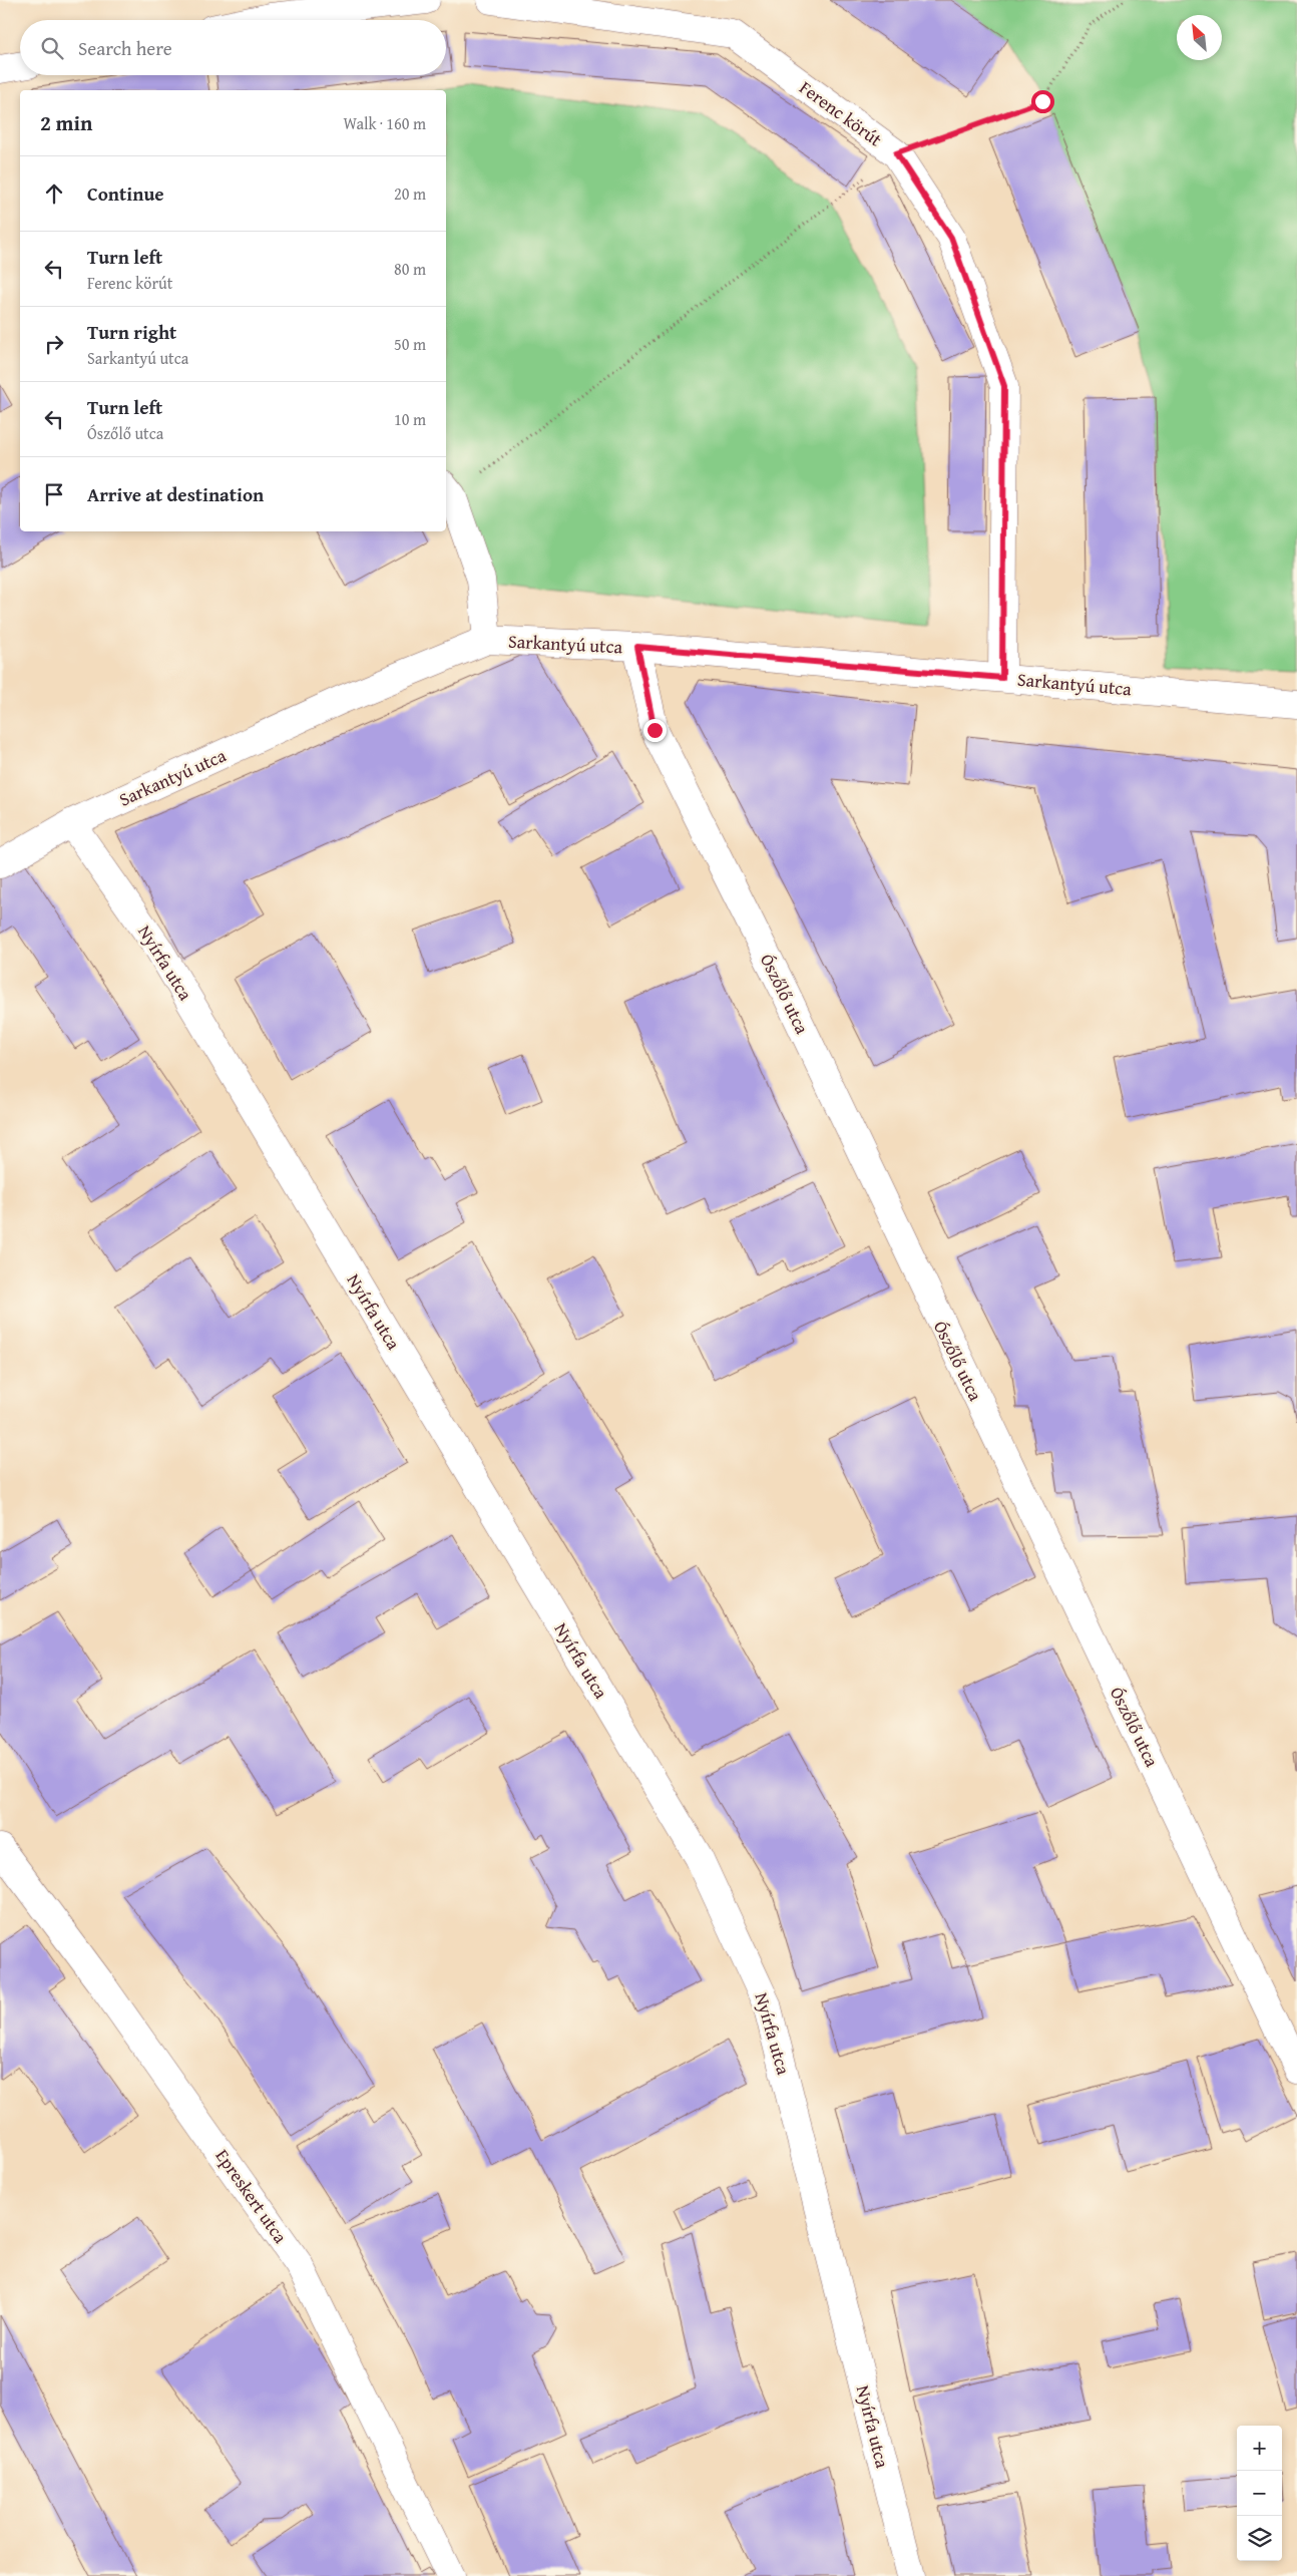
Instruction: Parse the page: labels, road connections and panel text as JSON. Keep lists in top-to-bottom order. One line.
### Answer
{"streets":{"street":["Ferenc körút","Sarkantyú utca","Nyírfa utca","Ószőlő utca","Epreskert utca"]},"crossings":[["Ferenc körút","Sarkantyú utca"],["Sarkantyú utca","Nyírfa utca"],["Sarkantyú utca","Ószőlő utca"]],"north":"top left","page":{"search":"Search here","heading":["2 min","Walk · 160 m"],"list":[["Continue","20 m"],["Turn left","Ferenc körút","80 m"],["Turn right","Sarkantyú utca","50 m"],["Turn left","Ószőlő utca","10 m"],"Arrive at destination"],"map_buttons":["+","−"]}}
